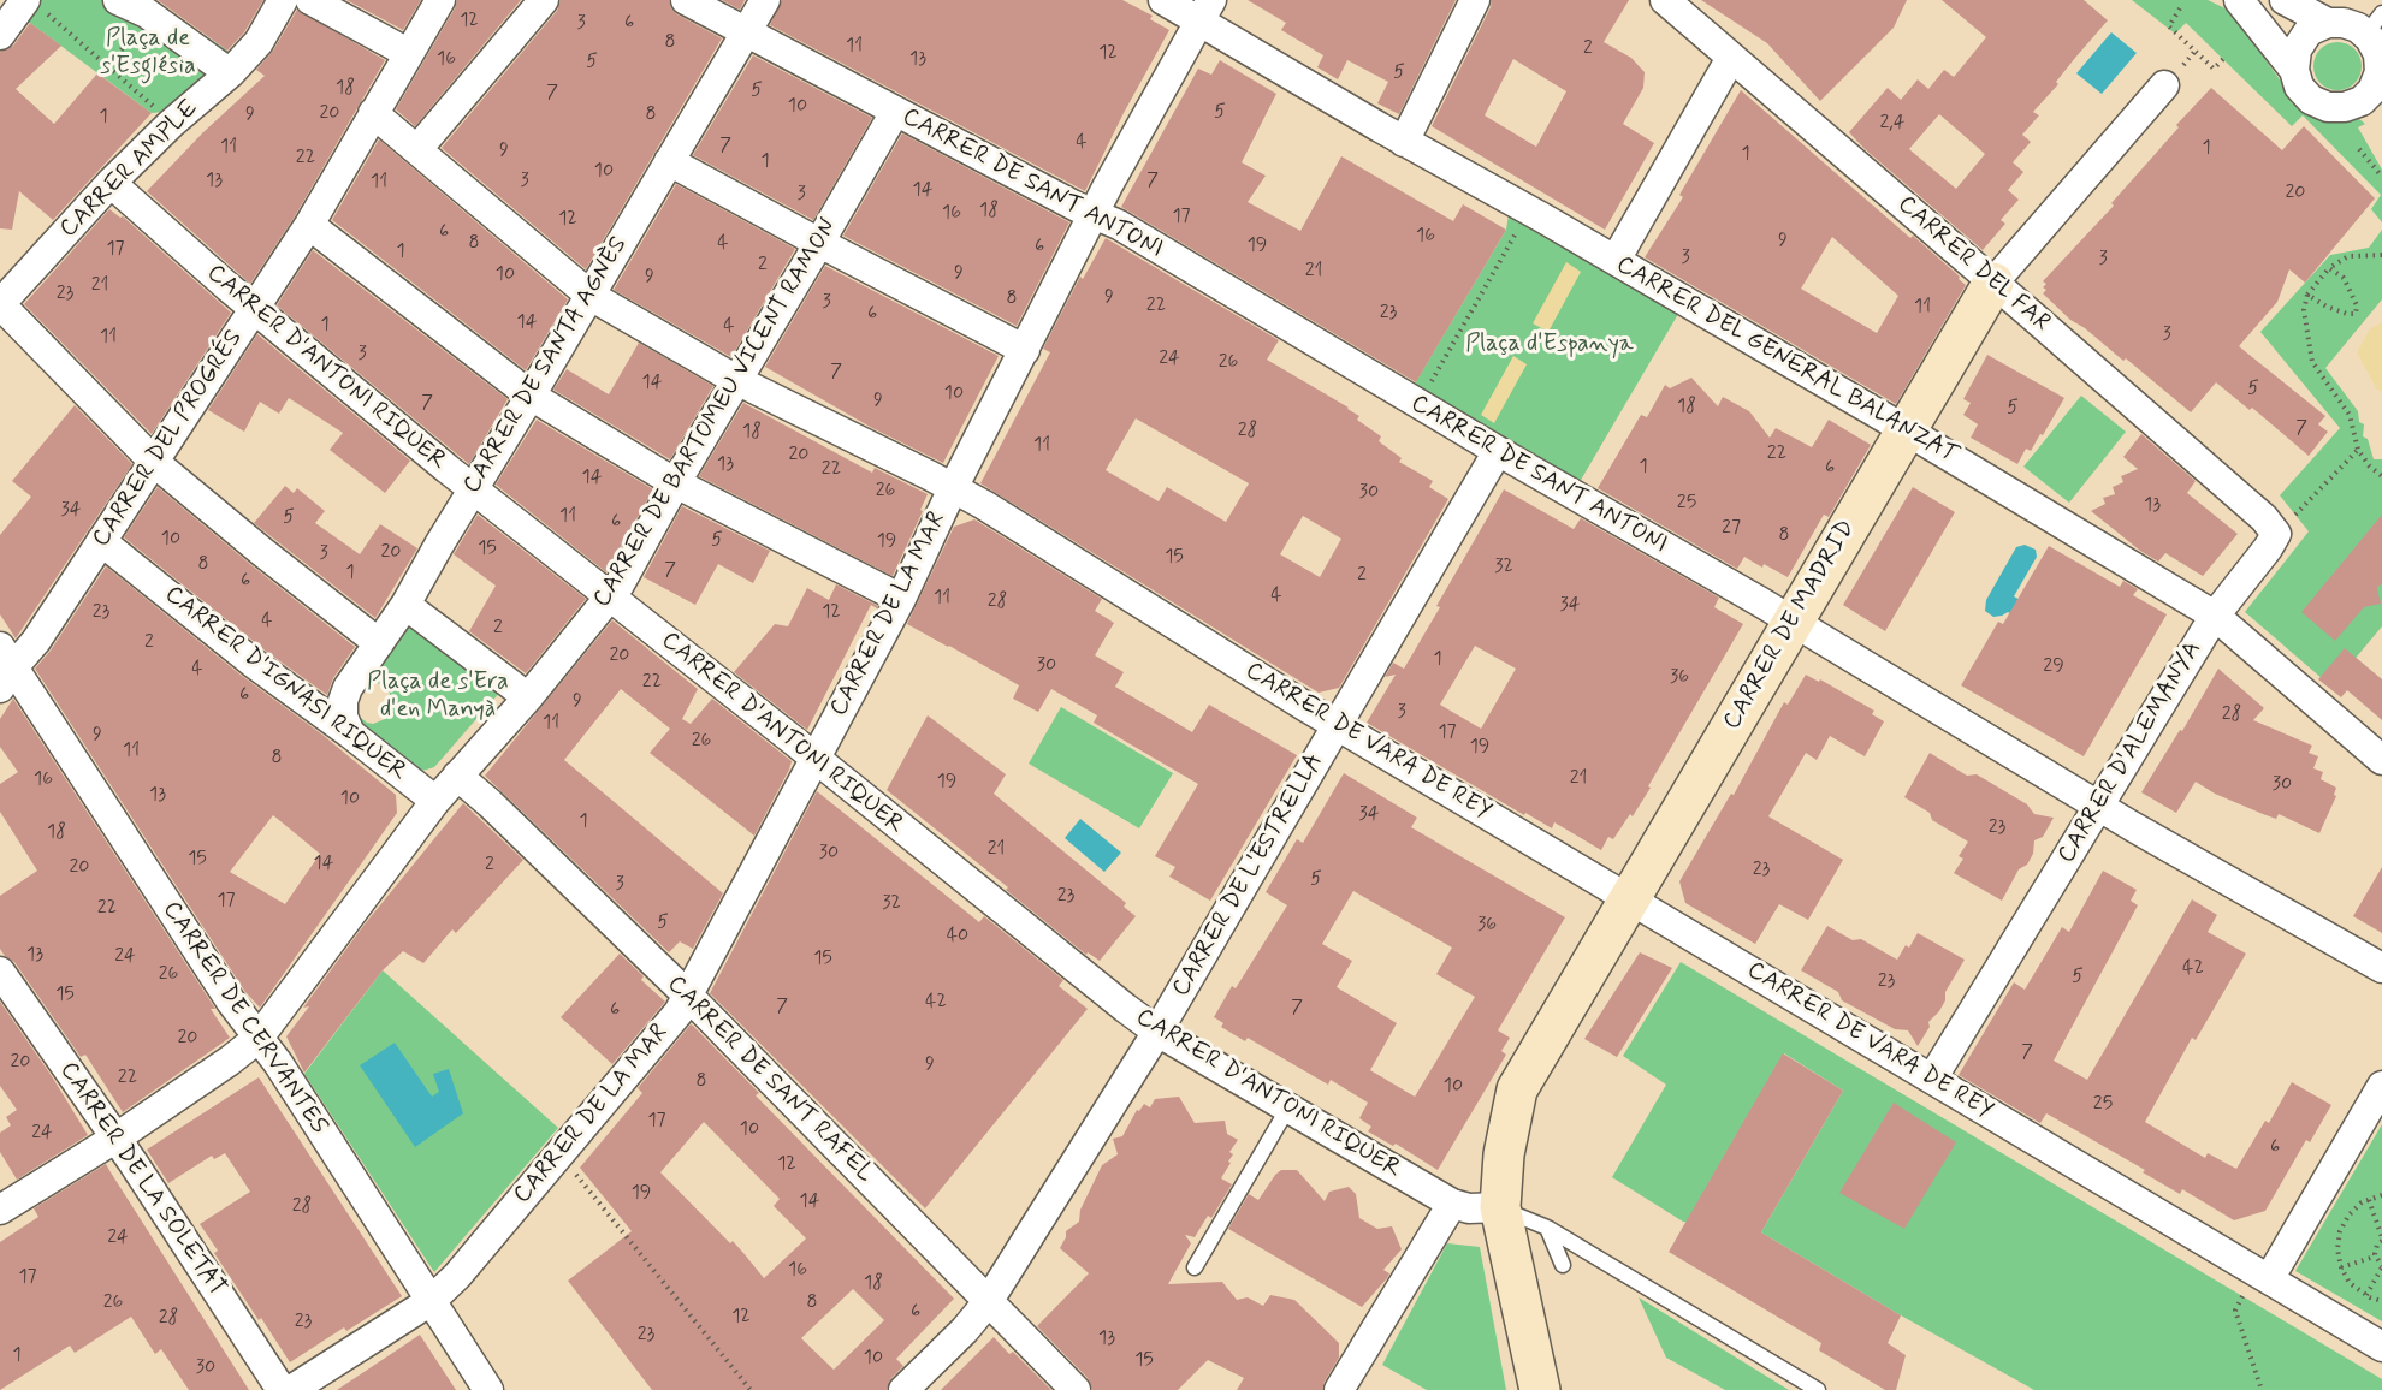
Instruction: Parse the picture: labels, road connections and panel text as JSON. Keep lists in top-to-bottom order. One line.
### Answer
{"streets":{"street":["CARRER AMPLE","CARRER DE SANT ANTONI","CARRER DEL FAR","CARRER DEL GENERAL BALANZAT","CARRER DE SANTA AGNÈS","CARRER D'ANTONI RIQUER","CARRER DE BARTOMEU VICENT RAMON","CARRER DEL PROGRÉS","CARRER DE LA MAR","CARRER DE MADRID","CARRER D'IGNASI RIQUER","CARRER DE VARA DE REY","CARRER D'ALEMANYA","CARRER DE L'ESTRELLA","CARRER DE CERVANTES","CARRER DE SANT RAFEL","CARRER DE LA SOLETAT"]},"crossings":[["CARRER AMPLE","CARRER D'ANTONI RIQUER"],["CARRER DE SANT ANTONI","CARRER DE SANTA AGNÈS"],["CARRER DE SANT ANTONI","CARRER DE BARTOMEU VICENT RAMON"],["CARRER DE SANT ANTONI","CARRER DE LA MAR"],["CARRER DE SANT ANTONI","CARRER DE MADRID"],["CARRER DE SANT ANTONI","CARRER D'ALEMANYA"],["CARRER DE SANT ANTONI","CARRER DE L'ESTRELLA"],["CARRER DEL FAR","CARRER DE MADRID"],["CARRER DEL FAR","CARRER D'ALEMANYA"],["CARRER DEL GENERAL BALANZAT","CARRER DE LA MAR"],["CARRER DEL GENERAL BALANZAT","CARRER DE MADRID"],["CARRER DEL GENERAL BALANZAT","CARRER D'ALEMANYA"],["CARRER DE SANTA AGNÈS","CARRER D'ANTONI RIQUER"],["CARRER DE SANTA AGNÈS","CARRER D'IGNASI RIQUER"],["CARRER DE SANTA AGNÈS","CARRER DE VARA DE REY"],["CARRER D'ANTONI RIQUER","CARRER DE BARTOMEU VICENT RAMON"],["CARRER D'ANTONI RIQUER","CARRER DEL PROGRÉS"],["CARRER D'ANTONI RIQUER","CARRER DE LA MAR"],["CARRER D'ANTONI RIQUER","CARRER DE MADRID"],["CARRER D'ANTONI RIQUER","CARRER DE L'ESTRELLA"],["CARRER DE BARTOMEU VICENT RAMON","CARRER D'IGNASI RIQUER"],["CARRER DE BARTOMEU VICENT RAMON","CARRER DE VARA DE REY"],["CARRER DE BARTOMEU VICENT RAMON","CARRER DE CERVANTES"],["CARRER DE BARTOMEU VICENT RAMON","CARRER DE SANT RAFEL"],["CARRER DE BARTOMEU VICENT RAMON","CARRER DE LA SOLETAT"],["CARRER DEL PROGRÉS","CARRER D'IGNASI RIQUER"],["CARRER DEL PROGRÉS","CARRER DE VARA DE REY"],["CARRER DEL PROGRÉS","CARRER DE CERVANTES"],["CARRER DE LA MAR","CARRER DE VARA DE REY"],["CARRER DE LA MAR","CARRER DE CERVANTES"],["CARRER DE LA MAR","CARRER DE SANT RAFEL"],["CARRER DE MADRID","CARRER DE VARA DE REY"],["CARRER DE VARA DE REY","CARRER D'ALEMANYA"],["CARRER DE VARA DE REY","CARRER DE L'ESTRELLA"],["CARRER DE L'ESTRELLA","CARRER DE SANT RAFEL"]],"parks":["Plaça de s'Església","Plaça d'Espanya","Plaça de s'Era d'en Manyà"],"house_numbers":["12","3","6","8","11","2","12","16","13","5","5","18","5","7","10","5","20","9","8","1","2,4","4","7","11","1","9","1","22","1","10","13","3","7","11","14","20","3","18","16","17","12","6","16","9","8","4","19","6","17","1","3","3","2","21","9","10","9","21","23","9","8","3","22","11","23","6","14","1","4","3","11","3","24","26","7","14","5","10","9","7","18","5","7","28","18","11","22","20","13","1","6","22","14","26","30","25","13","34","11","5","6","27","8","10","5","19","15","20","3","15","8","32","7","1","2","6","4","11","28","34","23","12","4","2","2","20","1","30","29","4","36","22","6","9","3","28","11","17","9","26","19","11","8","21","16","19","30","13","10","34","1","23","18","21","30","15","14","2","20","23","5","3","23","17","32","22","5","36","40","13","24","15","42","26","5","23","15","42","7","7","6","20","7","20","9","22","8","10","25","17","10","24","6","12","19","14","28","24","16","17","18","26","8","6","12","28","23","23","13","1","10","15","30"]}
